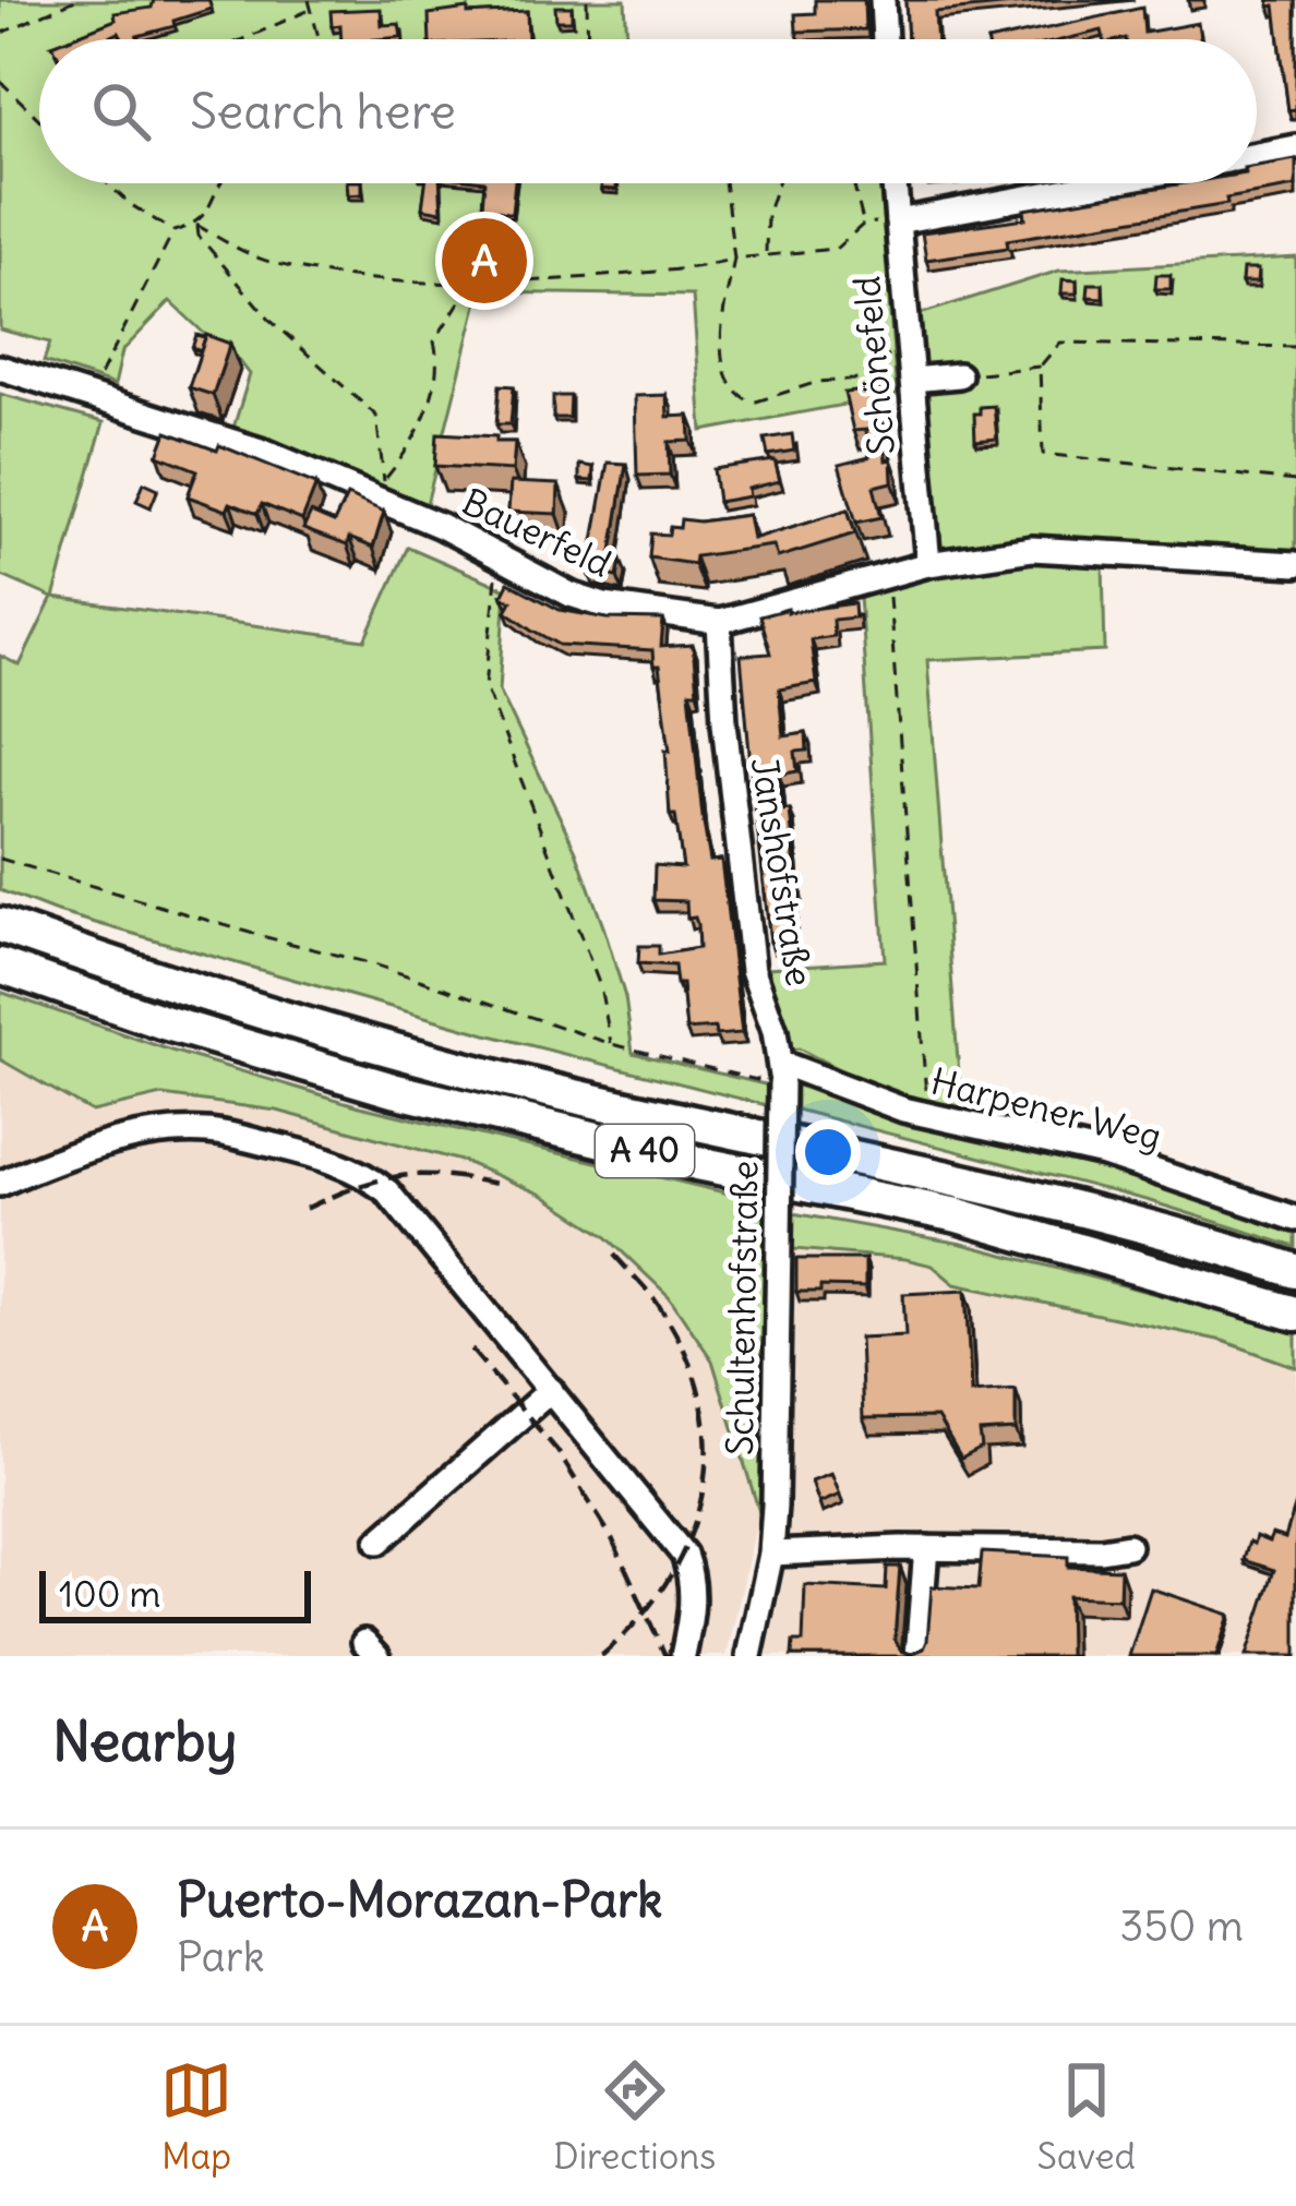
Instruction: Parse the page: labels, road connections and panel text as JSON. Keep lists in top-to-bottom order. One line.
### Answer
{"streets":{"highway":["A 40"],"street":["Schönefeld","Bauerfeld","Janshofstraße","Harpener Weg","Schultenhofstraße"]},"crossings":[["Schönefeld","Bauerfeld"],["Bauerfeld","Janshofstraße"],["Janshofstraße","Harpener Weg"],["Janshofstraße","Schultenhofstraße"],["Harpener Weg","Schultenhofstraße"]],"scale_bar":"100 m","page":{"search":"Search here","pins":"A","scale":"100 m","heading":"Nearby","list":[{"mark":"A","name":"Puerto-Morazan-Park","note":"Park","value":"350 m"}],"nav":["Map","Directions","Saved"]}}
